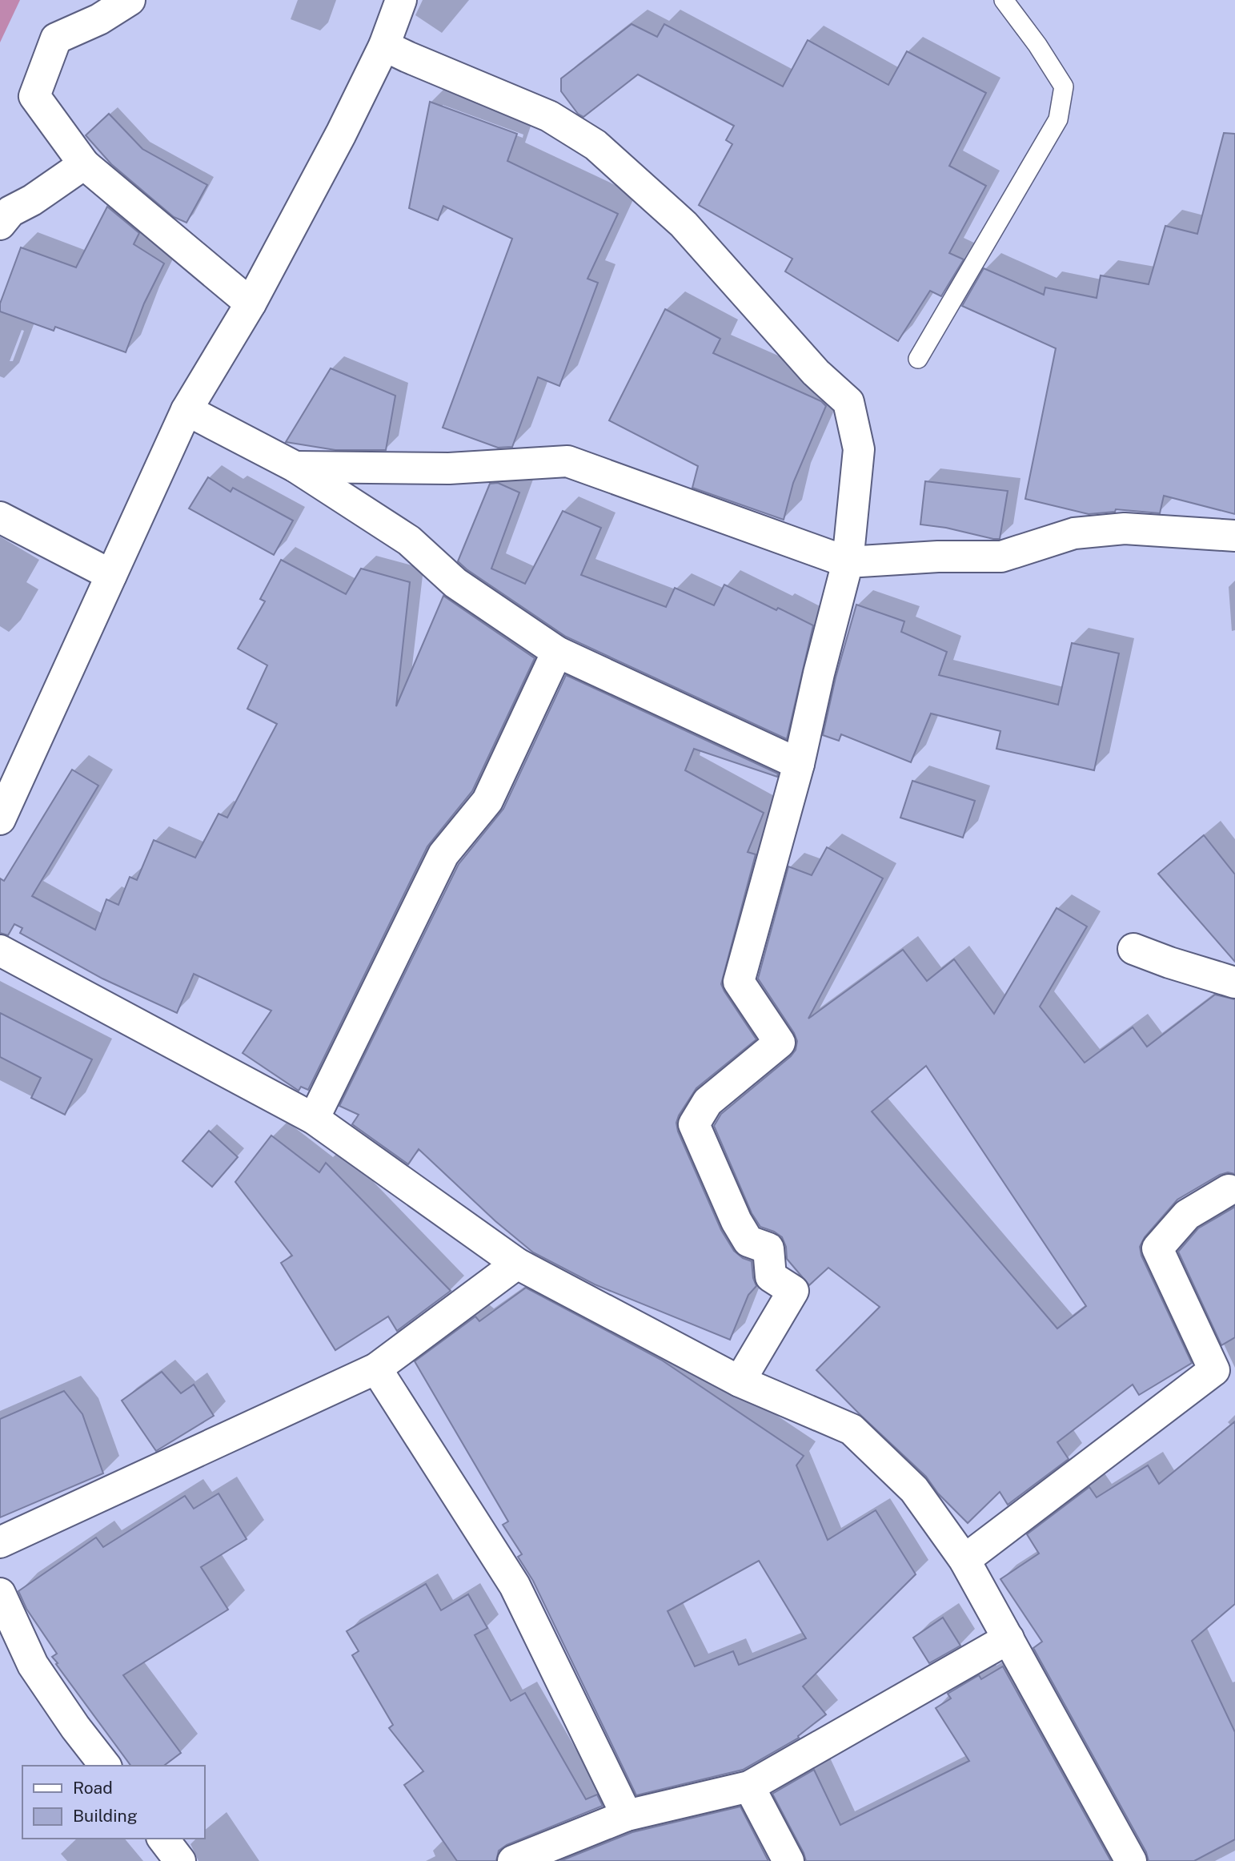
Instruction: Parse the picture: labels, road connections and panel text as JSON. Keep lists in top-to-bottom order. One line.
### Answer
{"legend":["Road","Building"]}
